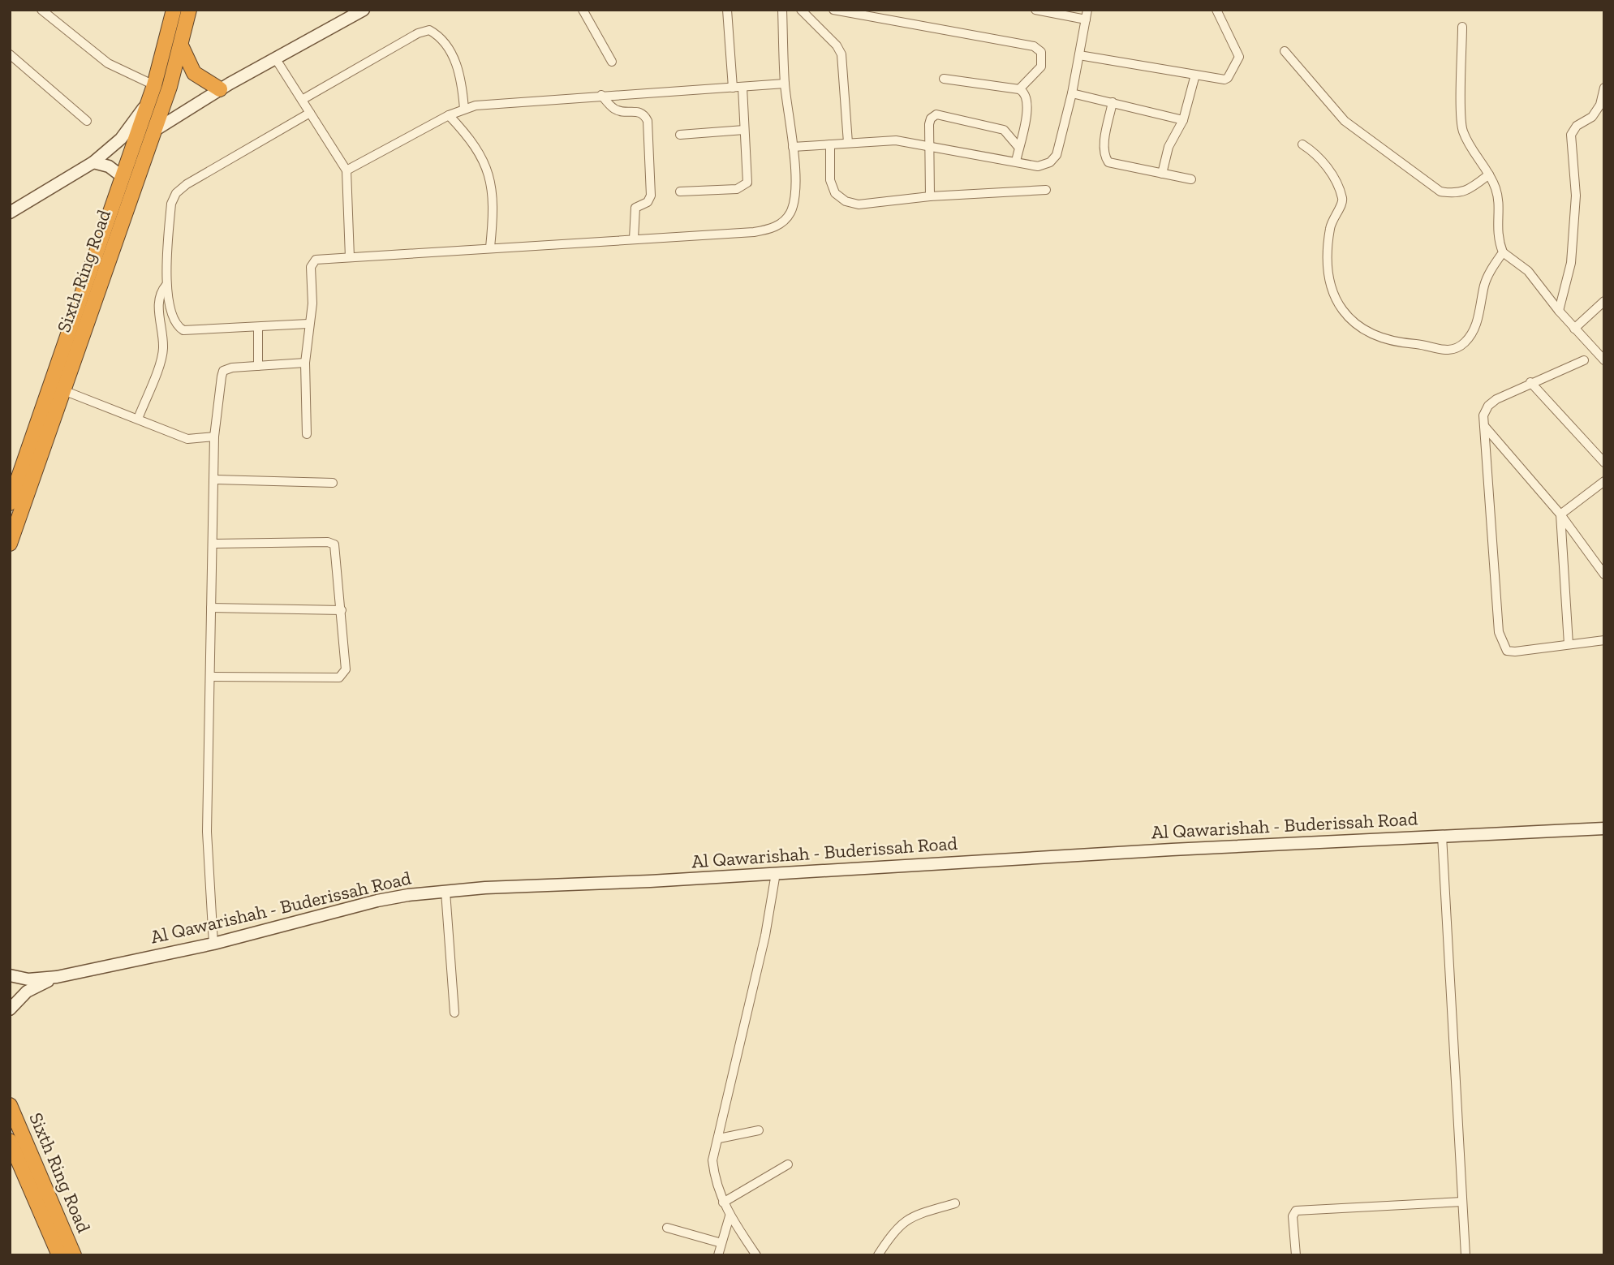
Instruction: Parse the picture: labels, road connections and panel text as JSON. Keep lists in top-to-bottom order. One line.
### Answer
{"streets":{"highway":["Sixth Ring Road"],"main road":["Al Qawarishah - Buderissah Road"]}}
